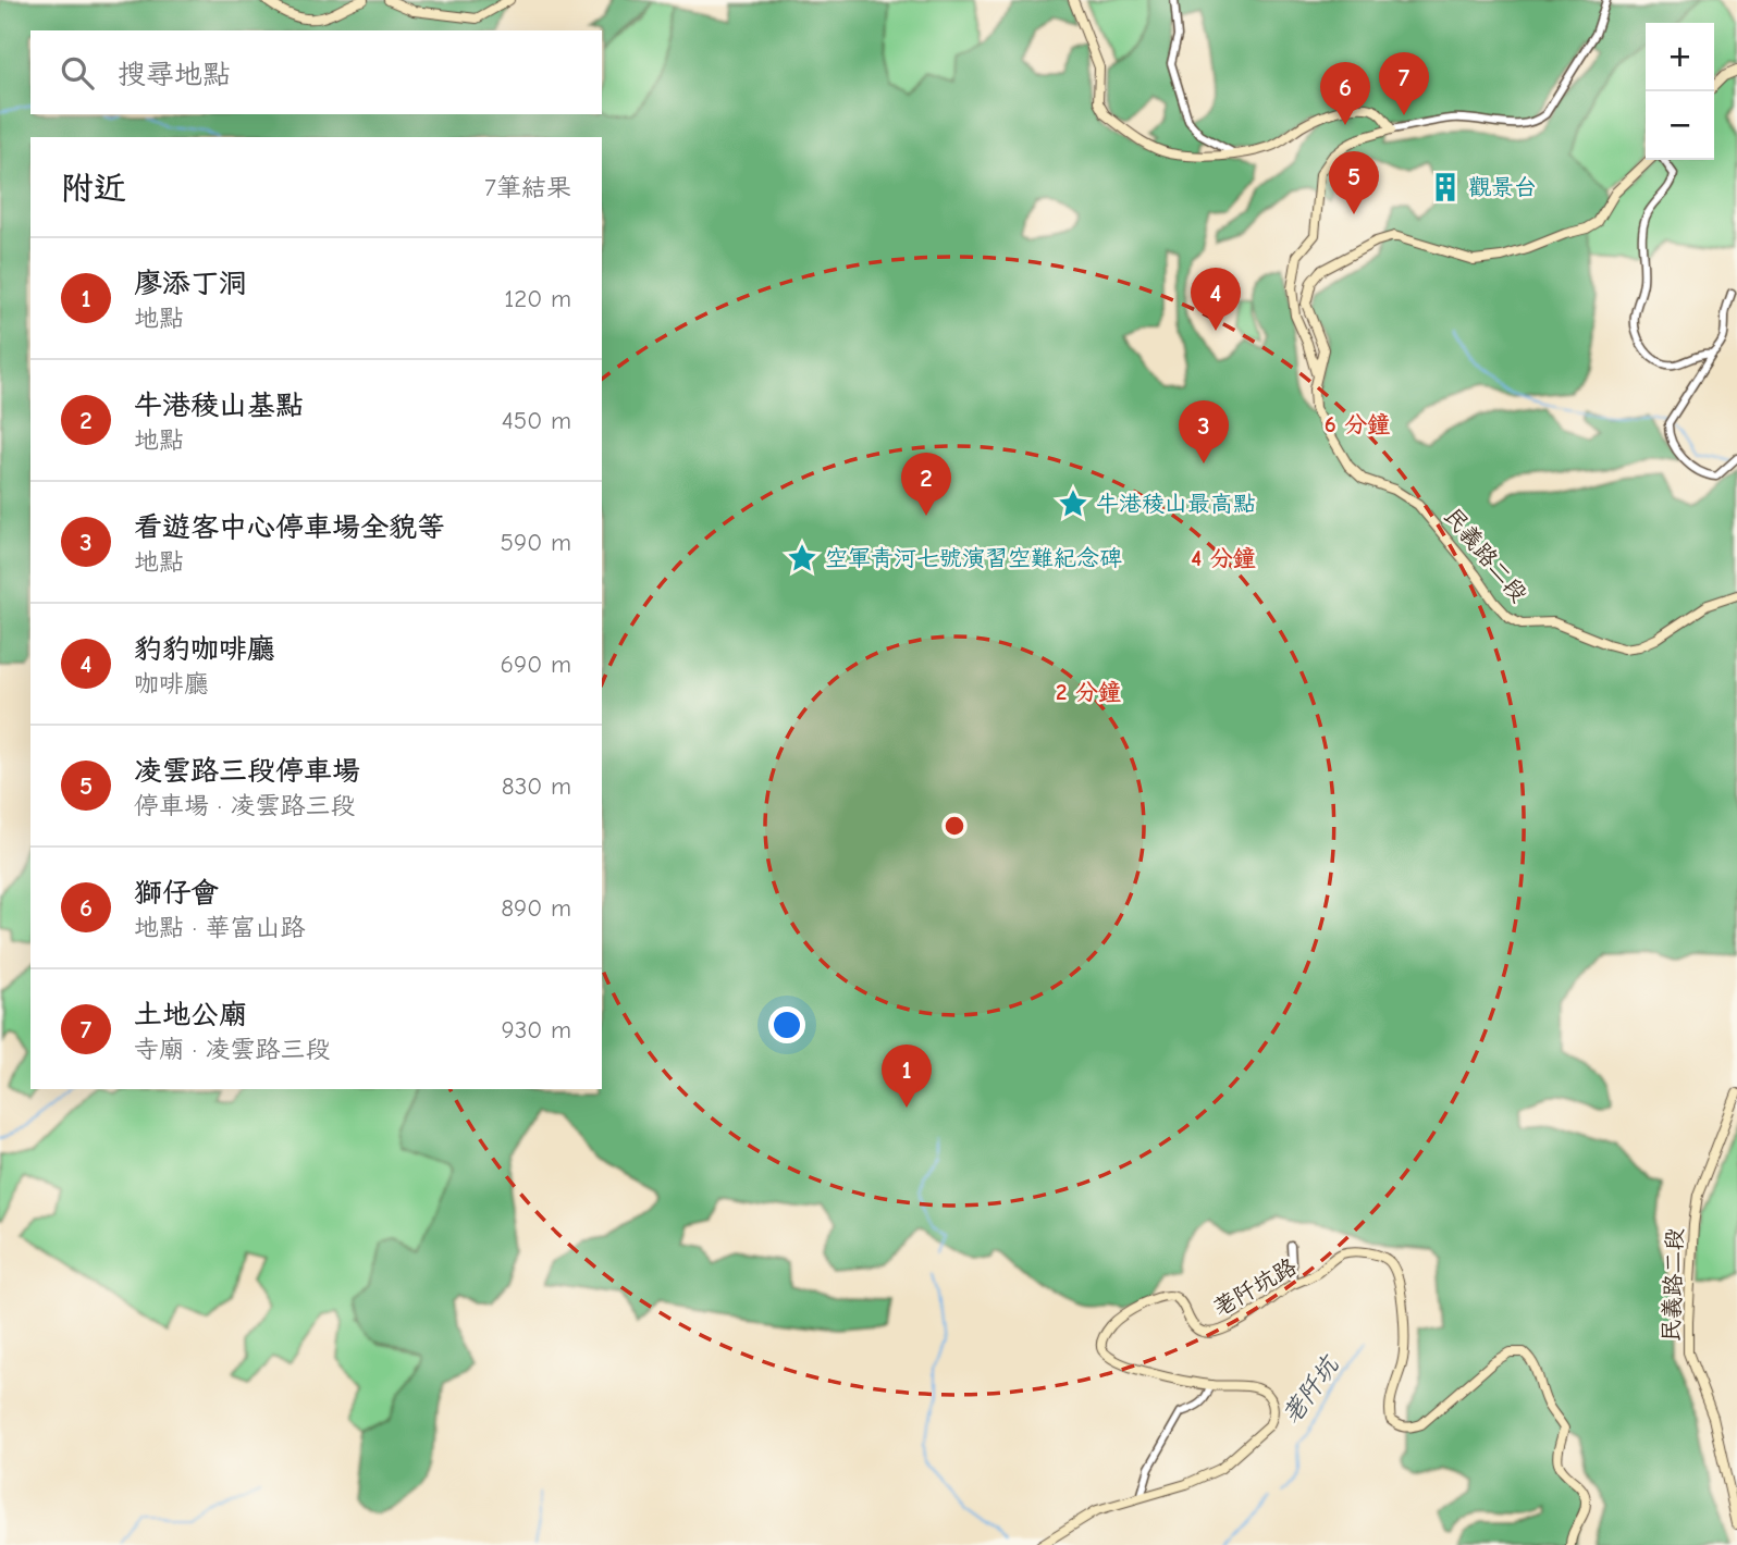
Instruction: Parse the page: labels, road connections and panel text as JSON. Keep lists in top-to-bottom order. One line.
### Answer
{"streets":{"street":["民義路二段","荖阡坑路"]},"water":["荖阡坑"],"places":{"building":["觀景台"],"place":["牛港稜山最高點","空軍青河七號演習空難紀念碑"]},"page":{"map_buttons":["+","−"],"search":"搜尋地點","pins":["7","6","5","4","3","2","1"],"heading":["附近","7筆結果"],"list":[{"mark":"1","name":"廖添丁洞","note":"地點","value":"120 m"},{"mark":"2","name":"牛港稜山基點","note":"地點","value":"450 m"},{"mark":"3","name":"看遊客中心停車場全貌等","note":"地點","value":"590 m"},{"mark":"4","name":"豹豹咖啡廳","note":"咖啡廳","value":"690 m"},{"mark":"5","name":"凌雲路三段停車場","note":"停車場 · 凌雲路三段","value":"830 m"},{"mark":"6","name":"獅仔會","note":"地點 · 華富山路","value":"890 m"},{"mark":"7","name":"土地公廟","note":"寺廟 · 凌雲路三段","value":"930 m"}]},"rings":["6 分鐘","4 分鐘","2 分鐘"]}
